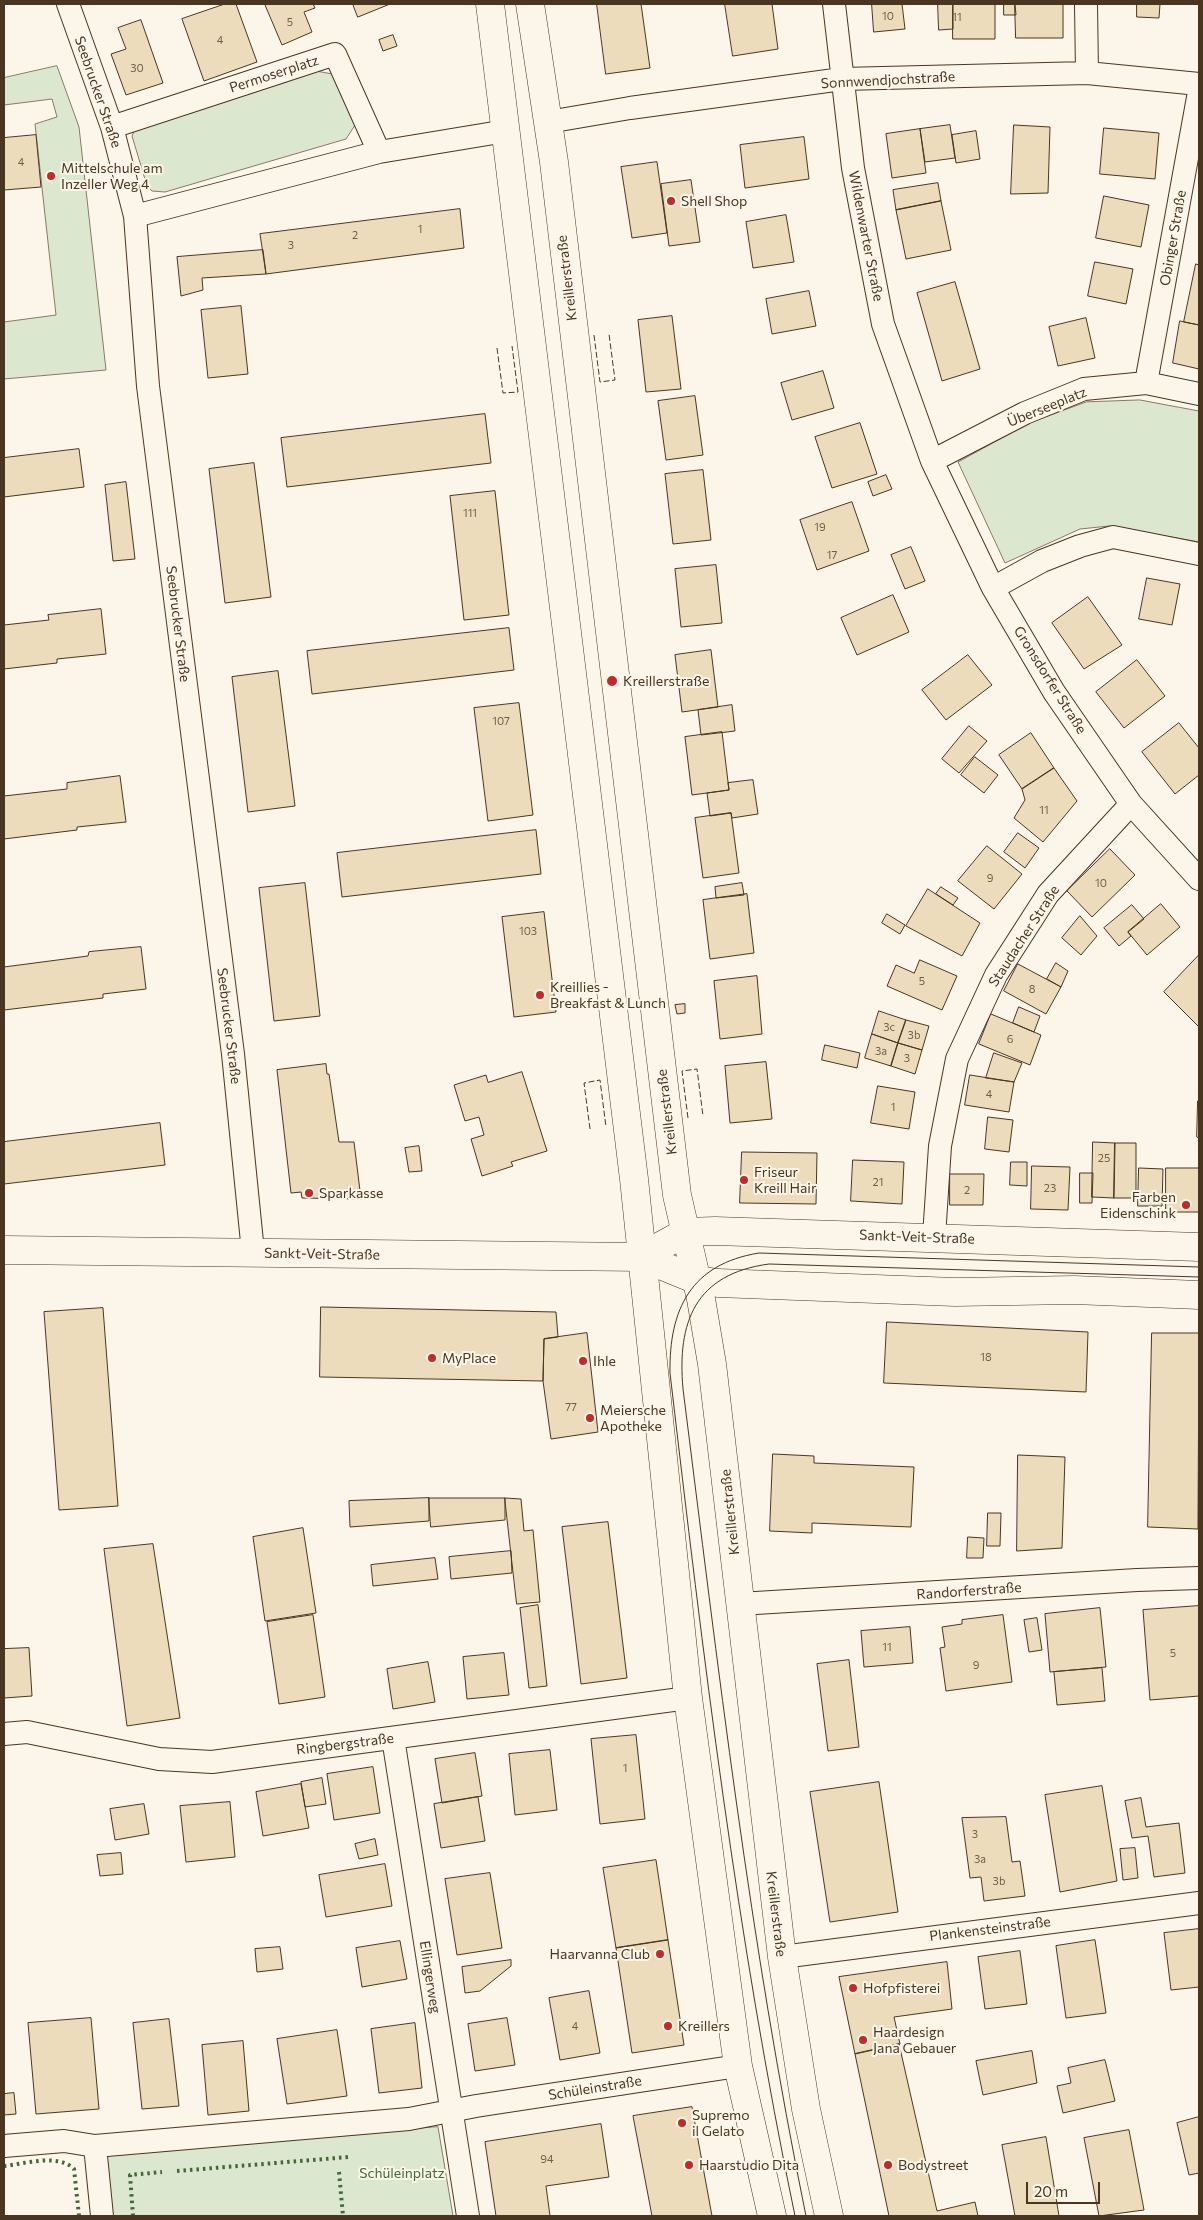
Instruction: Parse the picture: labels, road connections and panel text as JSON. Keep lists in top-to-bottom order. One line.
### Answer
{"streets":{"main road":["Kreillerstraße","Sankt-Veit-Straße"],"street":["Permoserplatz","Sonnwendjochstraße","Seebrucker Straße","Wildenwarter Straße","Obinger Straße","Überseeplatz","Gronsdorfer Straße","Staudacher Straße","Randorferstraße","Ringbergstraße","Plankensteinstraße","Ellingerweg","Schüleinstraße"]},"crossings":[["Permoserplatz","Seebrucker Straße"],["Sonnwendjochstraße","Wildenwarter Straße"],["Sonnwendjochstraße","Kreillerstraße"],["Seebrucker Straße","Sankt-Veit-Straße"],["Wildenwarter Straße","Überseeplatz"],["Wildenwarter Straße","Gronsdorfer Straße"],["Obinger Straße","Überseeplatz"],["Kreillerstraße","Sankt-Veit-Straße"],["Kreillerstraße","Randorferstraße"],["Kreillerstraße","Plankensteinstraße"],["Überseeplatz","Gronsdorfer Straße"],["Gronsdorfer Straße","Staudacher Straße"],["Staudacher Straße","Sankt-Veit-Straße"],["Ringbergstraße","Ellingerweg"],["Ellingerweg","Schüleinstraße"]],"parks":["Schüleinplatz"],"places":["Mittelschule am Inzeller Weg 4","Shell Shop","Kreillerstraße","Kreillies - Breakfast & Lunch","Friseur Kreill Hair","Sparkasse","Farben Eidenschink","MyPlace","Ihle","Meiersche Apotheke","Haarvanna Club","Hofpfisterei","Kreillers","Haardesign Jana Gebauer","Supremo il Gelato","Haarstudio Dita","Bodystreet"],"house_numbers":["10","11","5","4","30","4","1","2","3","111","19","17","107","11","9","10","103","5","8","3c","3b","6","3a","3","4","1","25","21","23","2","18","77","11","5","9","1","3","3a","3b","4","94"],"scale_bar":"20 m"}
